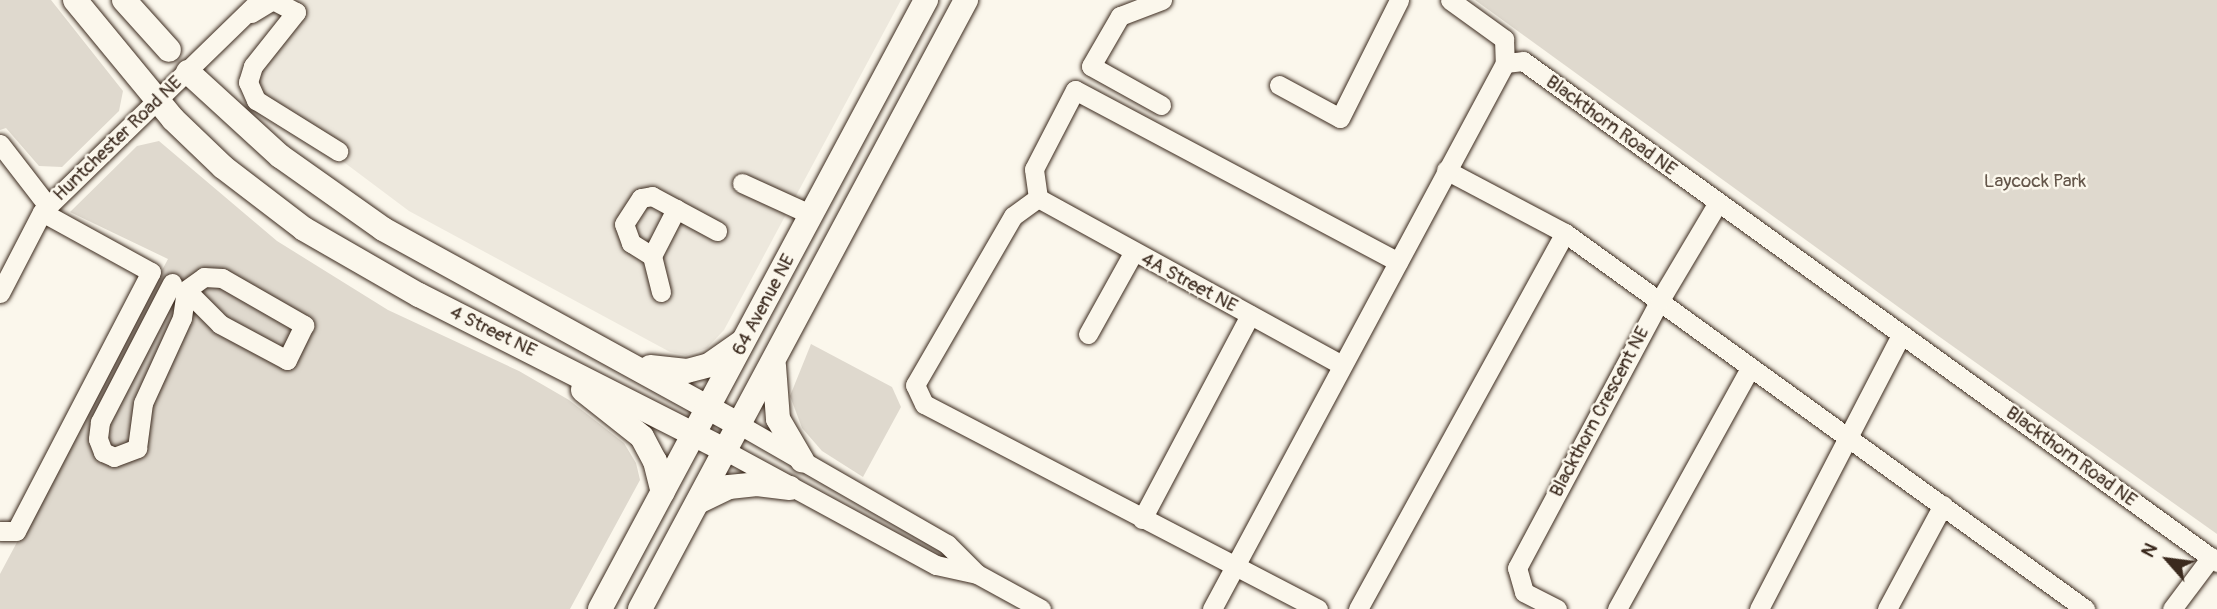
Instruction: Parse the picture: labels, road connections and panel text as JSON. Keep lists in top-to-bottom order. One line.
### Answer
{"streets":{"main road":["64 Avenue NE","4 Street NE"],"street":["Blackthorn Road NE","Huntchester Road NE","4A Street NE","Blackthorn Crescent NE"]},"crossings":[["Blackthorn Road NE","Blackthorn Crescent NE"],["Huntchester Road NE","4 Street NE"],["64 Avenue NE","4 Street NE"]],"parks":["Laycock Park"],"north":"top left"}
